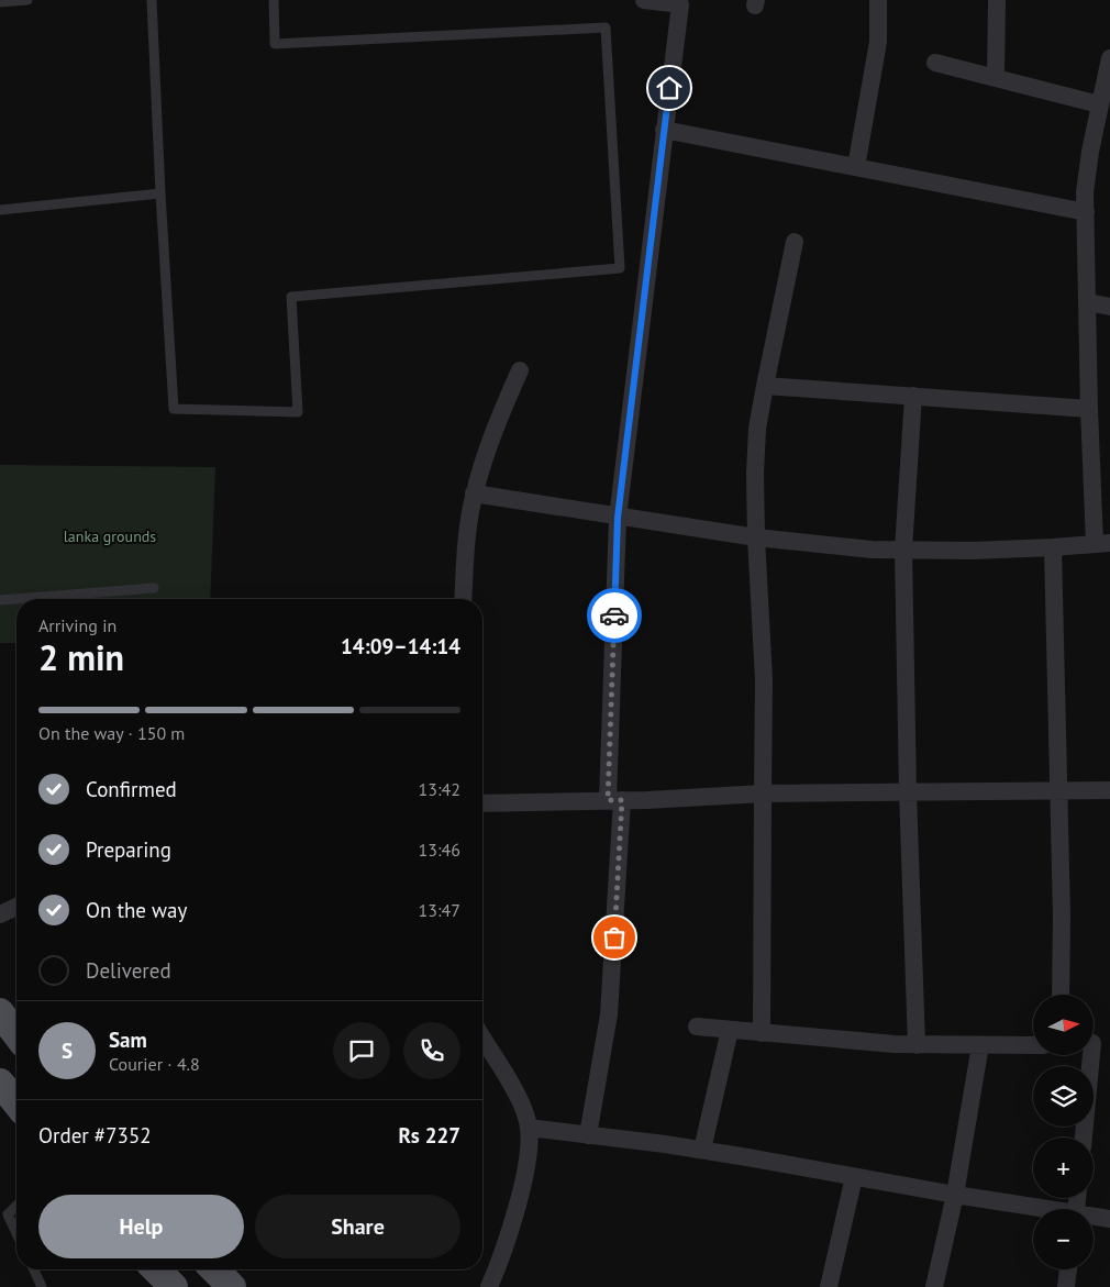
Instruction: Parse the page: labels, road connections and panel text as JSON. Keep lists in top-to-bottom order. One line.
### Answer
{"parks":["lanka grounds"],"north":"right","page":{"heading":["2 min","Arriving in","14:09–14:14"],"panel":["Sam","Courier · 4.8","Order #7352","Rs 227"],"bar":"On the way · 150 m","list":[["Confirmed","13:42"],["Preparing","13:46"],["On the way","13:47"],"Delivered"],"map_buttons":["+","−"],"round":"S","buttons":["Help","Share"]}}
